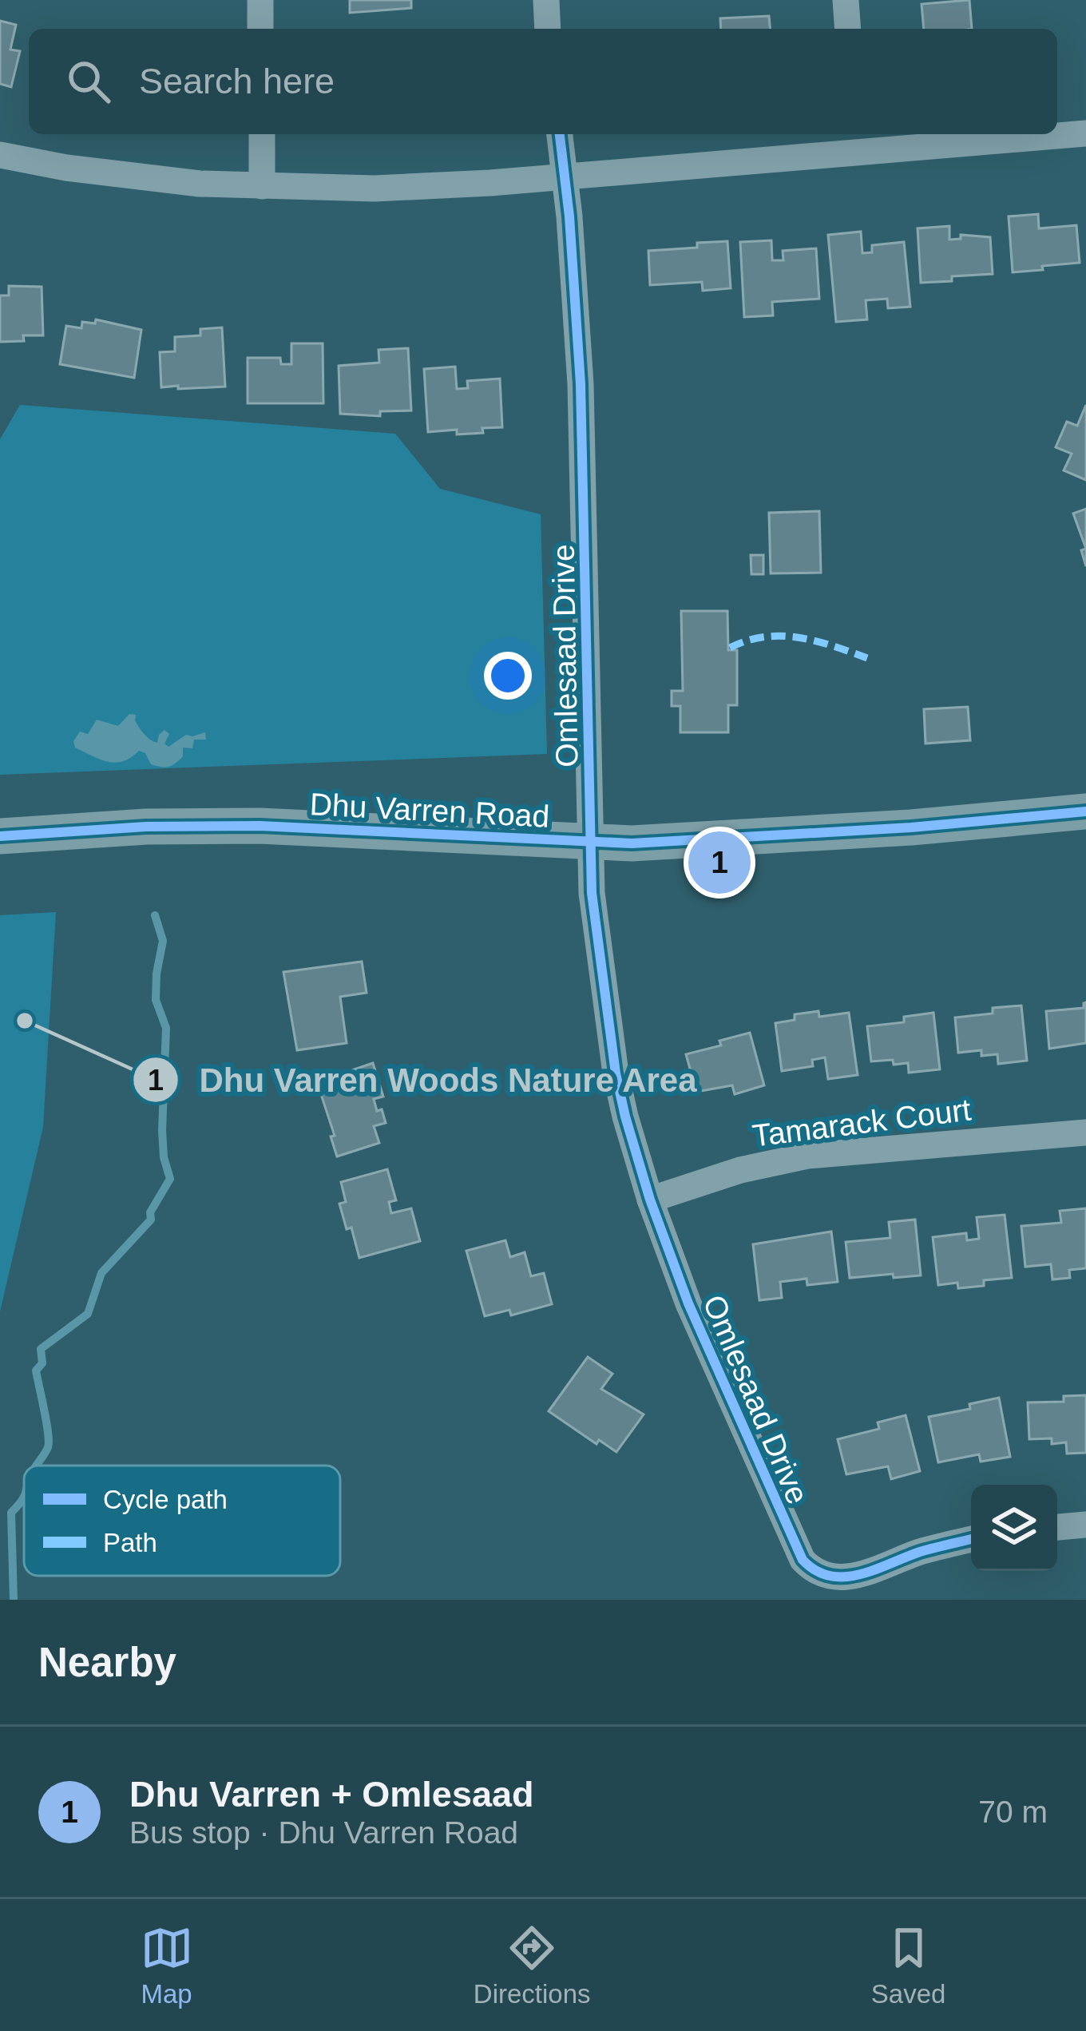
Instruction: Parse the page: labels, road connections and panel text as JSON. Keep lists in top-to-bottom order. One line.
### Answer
{"streets":{"main road":["Dhu Varren Road"],"street":["Omlesaad Drive","Tamarack Court"]},"crossings":[["Omlesaad Drive","Dhu Varren Road"],["Omlesaad Drive","Tamarack Court"]],"places":["Dhu Varren Woods Nature Area"],"legend":["Cycle path","Path"],"page":{"search":"Search here","pins":"1","heading":"Nearby","list":[{"mark":"1","name":"Dhu Varren + Omlesaad","note":"Bus stop · Dhu Varren Road","value":"70 m"}],"nav":["Map","Directions","Saved"]}}
